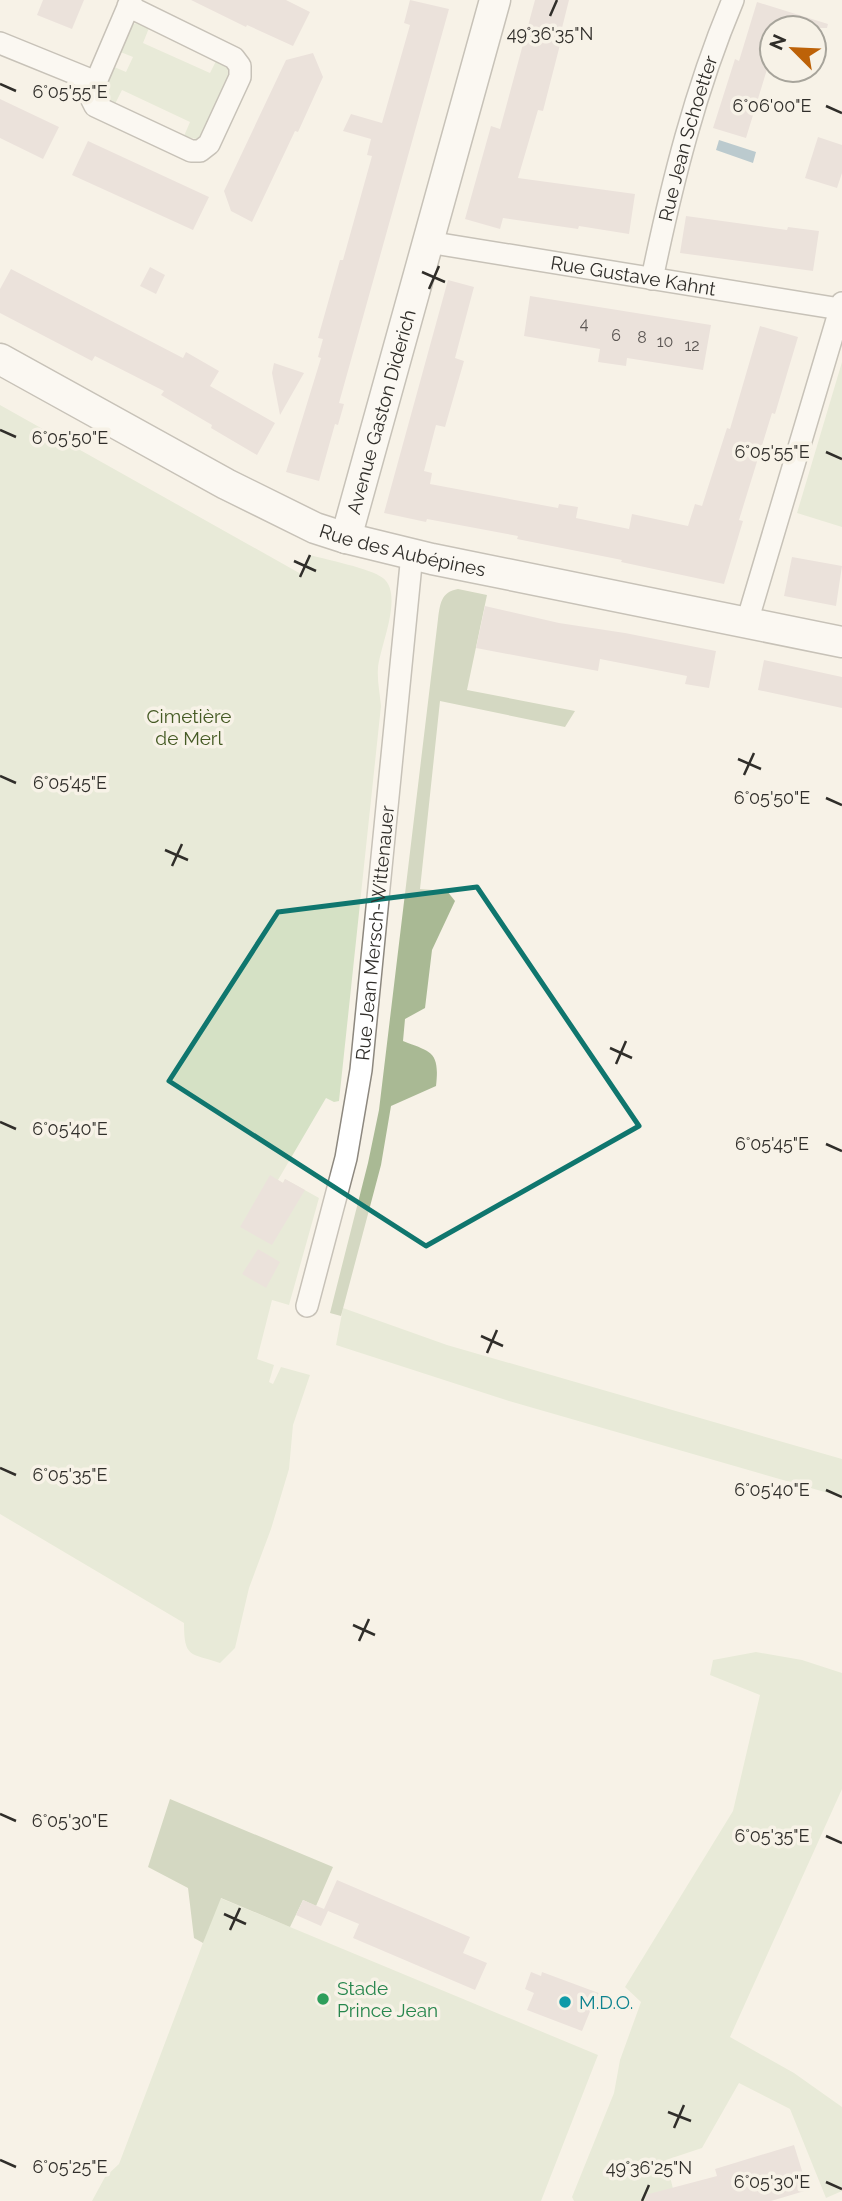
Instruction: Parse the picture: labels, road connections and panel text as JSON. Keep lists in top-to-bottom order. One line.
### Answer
{"streets":{"street":["Rue Jean Schoetter","Rue Gustave Kahnt","Avenue Gaston Diderich","Rue des Aubépines","Rue Jean Mersch-Wittenauer"]},"crossings":[["Rue Jean Schoetter","Rue Gustave Kahnt"],["Rue Gustave Kahnt","Avenue Gaston Diderich"],["Avenue Gaston Diderich","Rue des Aubépines"],["Rue des Aubépines","Rue Jean Mersch-Wittenauer"]],"parks":["Cimetière de Merl"],"places":["Stade Prince Jean","M.D.O."],"house_numbers":["4","6","8","10","12"],"north":"top left","coordinates":["49°36'35\"N","6°05'55\"E","6°06'00\"E","6°05'50\"E","6°05'45\"E","6°05'40\"E","6°05'35\"E","6°05'30\"E","6°05'25\"E","49°36'25\"N"]}
